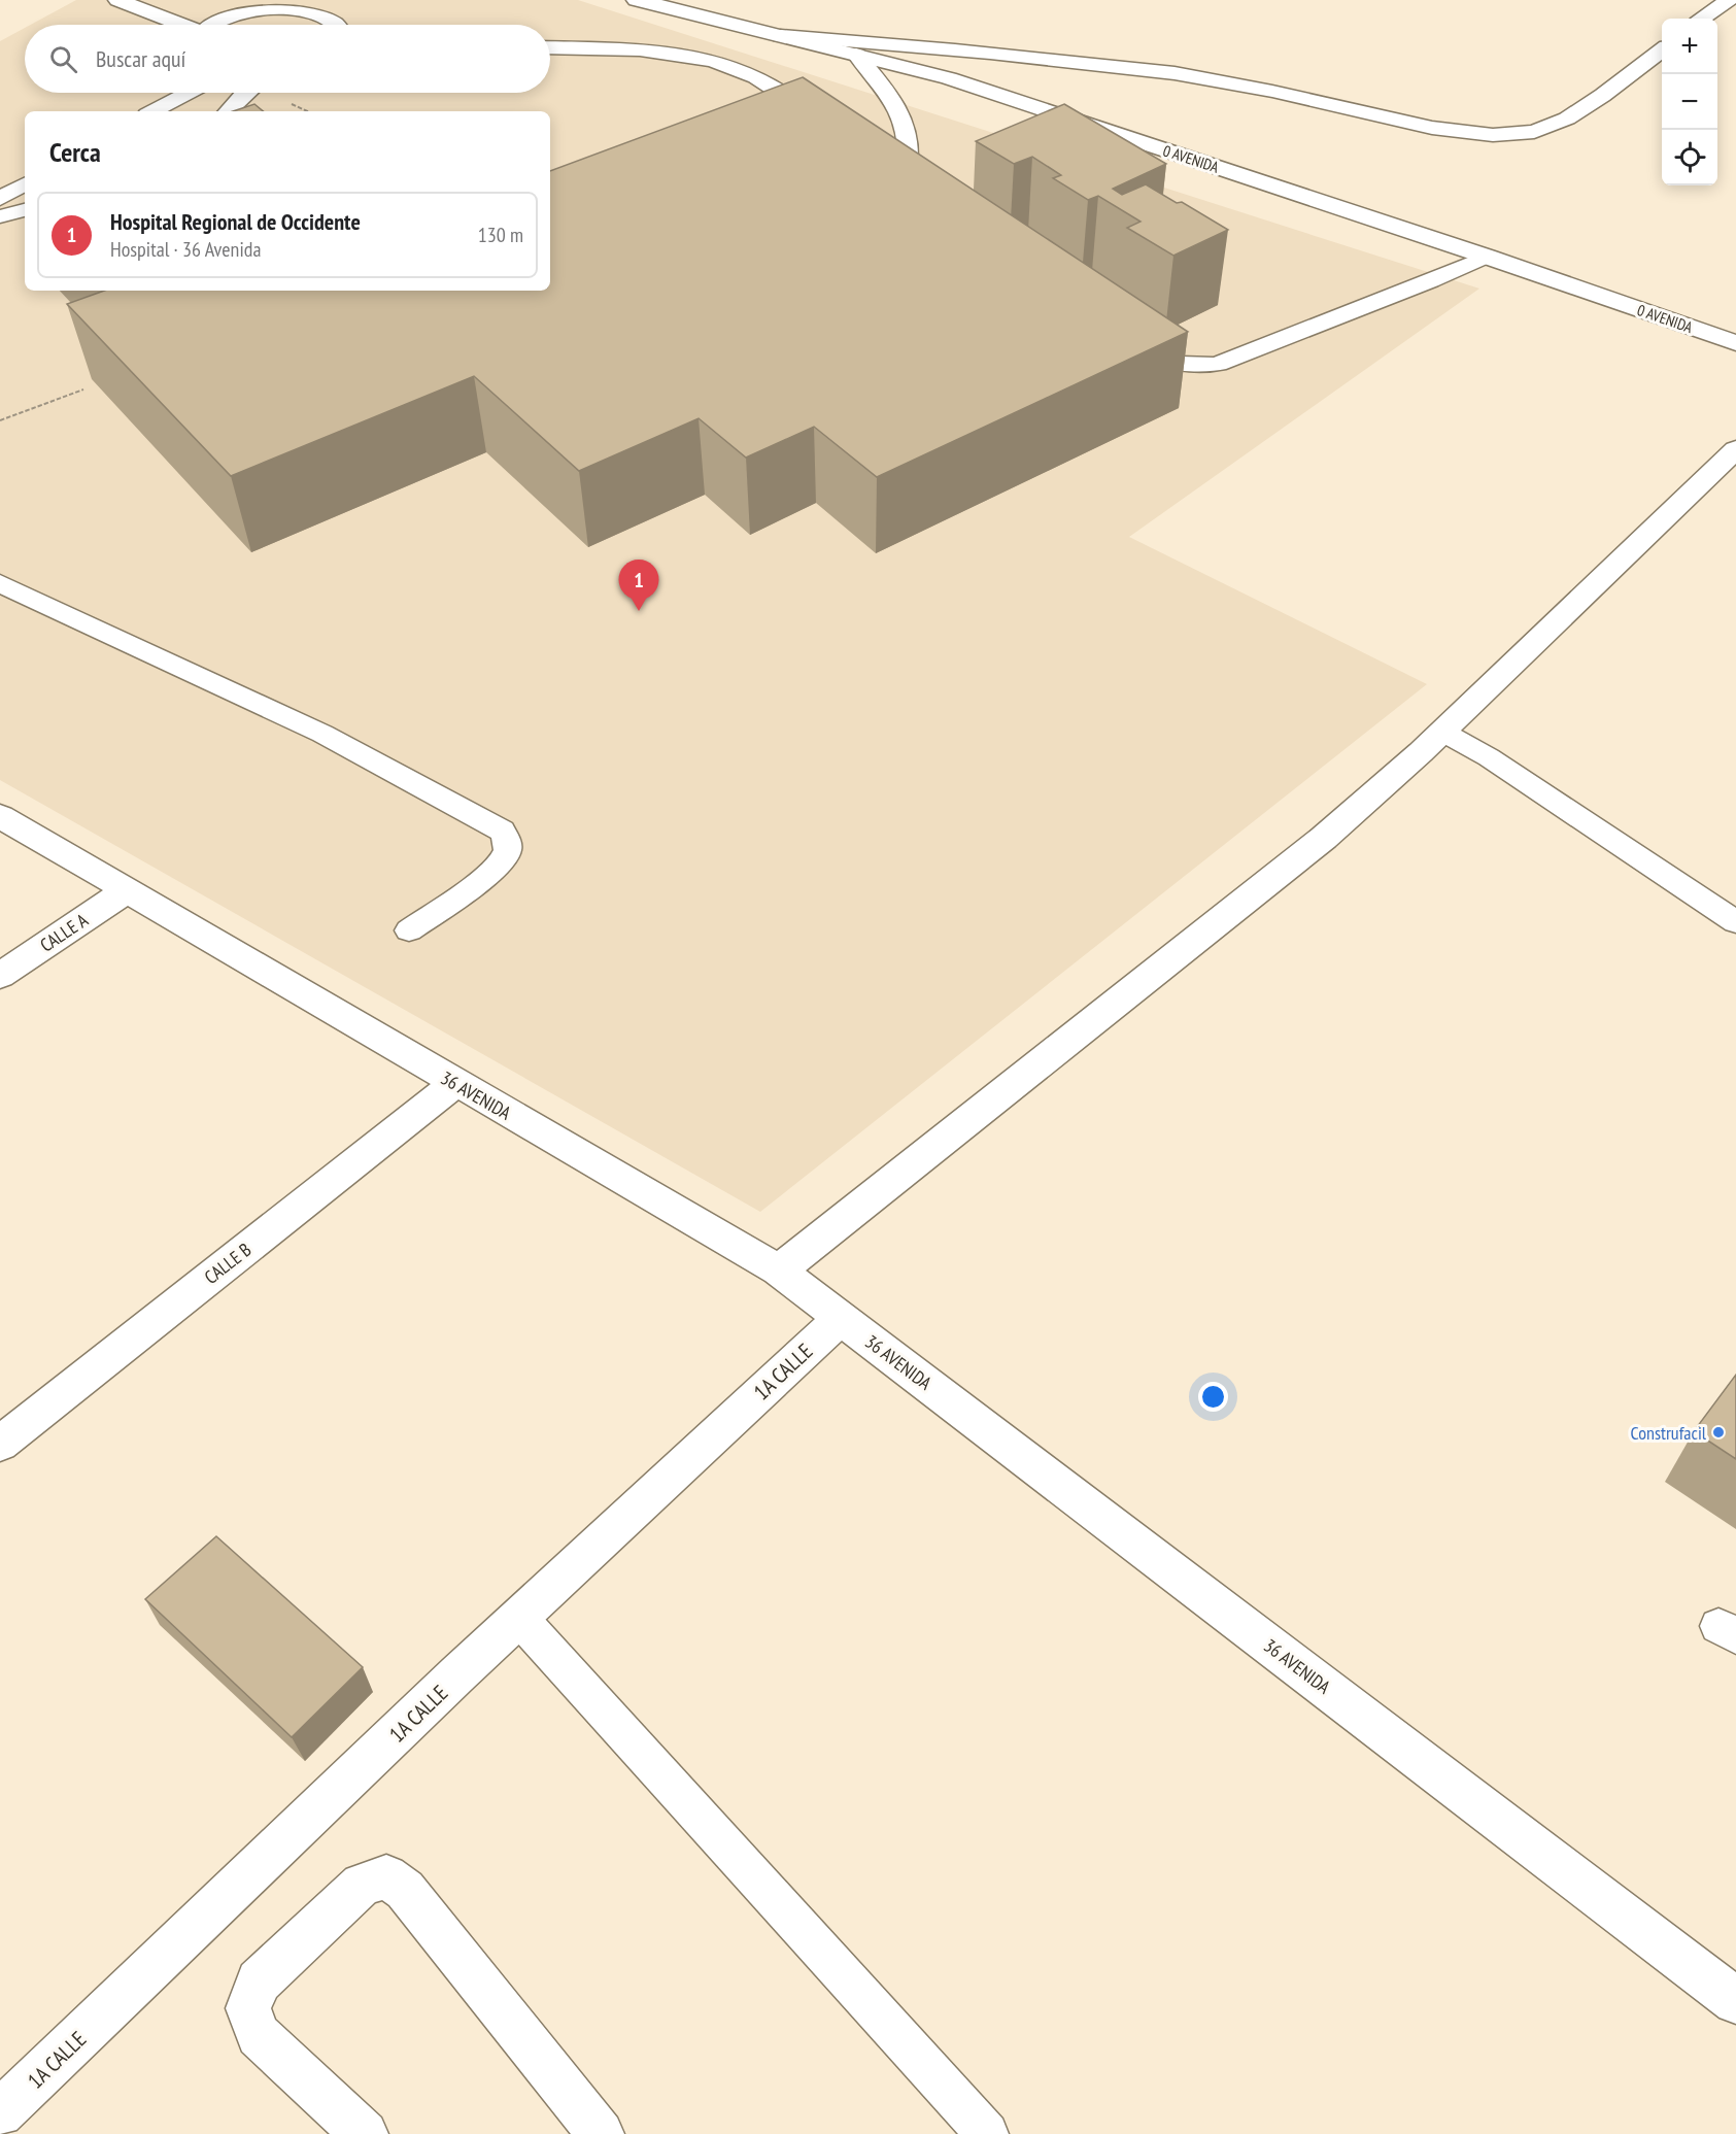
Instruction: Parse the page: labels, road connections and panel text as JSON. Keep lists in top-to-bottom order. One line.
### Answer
{"streets":{"street":["0 AVENIDA","CALLE A","36 AVENIDA","CALLE B","1A CALLE"]},"crossings":[["CALLE A","36 AVENIDA"],["36 AVENIDA","CALLE B"],["36 AVENIDA","1A CALLE"]],"places":["Construfacil"],"page":{"map_buttons":["+","−"],"search":"Buscar aquí","heading":"Cerca","list":[{"mark":"1","name":"Hospital Regional de Occidente","note":"Hospital · 36 Avenida","value":"130 m"}],"pins":"1"}}
